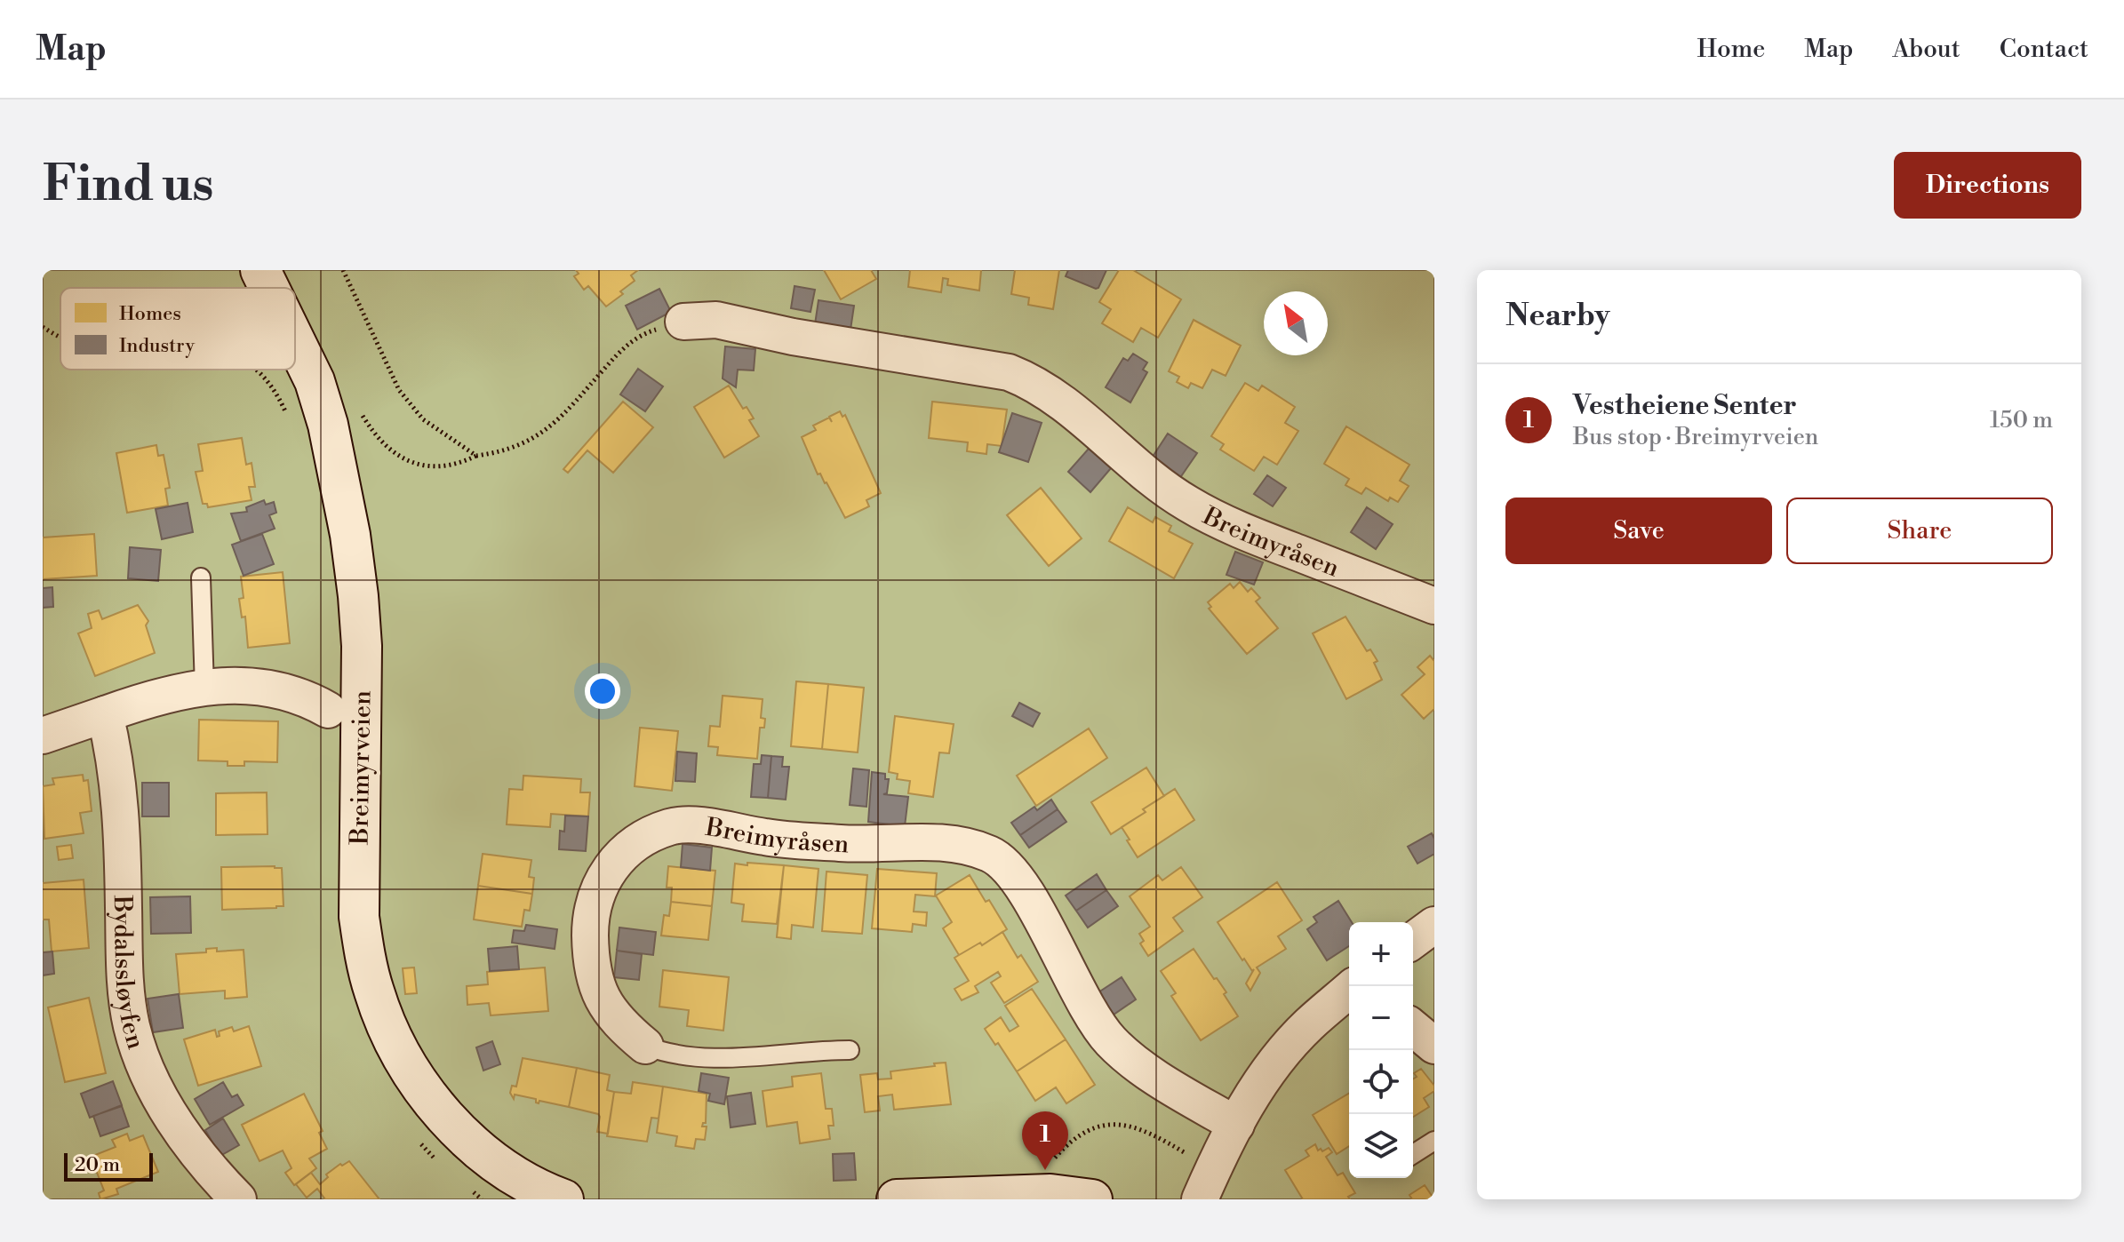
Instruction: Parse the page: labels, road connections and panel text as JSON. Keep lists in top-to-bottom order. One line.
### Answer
{"streets":{"street":["Breimyråsen","Breimyrveien","Bydalssløyfen"]},"legend":["Homes","Industry"],"scale_bar":"20 m","north":"top left","page":{"header":"Map","nav":["Home","Map","About","Contact"],"buttons":["Directions",["Save","Share"]],"title":"Find us","heading":"Nearby","list":[{"mark":"1","name":"Vestheiene Senter","note":"Bus stop · Breimyrveien","value":"150 m"}],"map_buttons":["+","−"],"pins":"1","scale":"20 m"}}
